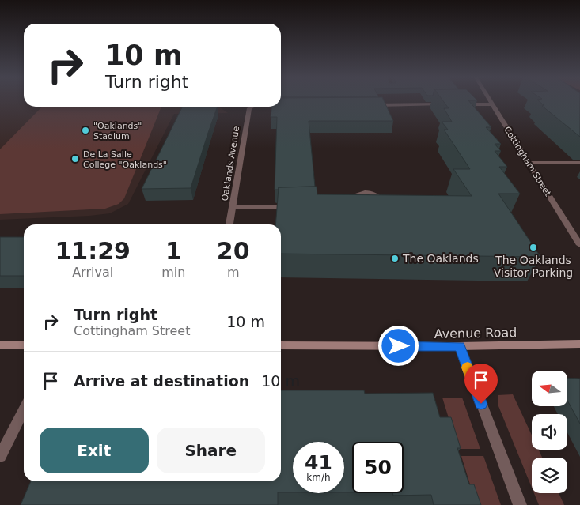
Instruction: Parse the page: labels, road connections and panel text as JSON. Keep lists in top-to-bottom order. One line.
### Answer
{"streets":{"main road":["Avenue Road"],"street":["Cottingham Street","Oaklands Avenue"]},"places":["\"Oaklands\" Stadium","De La Salle College \"Oaklands\"","The Oaklands Visitor Parking","The Oaklands"],"north":"left","page":{"turn":["10 m","Turn right"],"eta":["11:29","Arrival","1","min","20","m"],"list":[{"name":"Turn right","note":"Cottingham Street","value":"10 m"},{"name":"Arrive at destination","value":"10 m"}],"buttons":["Exit","Share"],"speed":"41 km/h","limit":"50"}}
